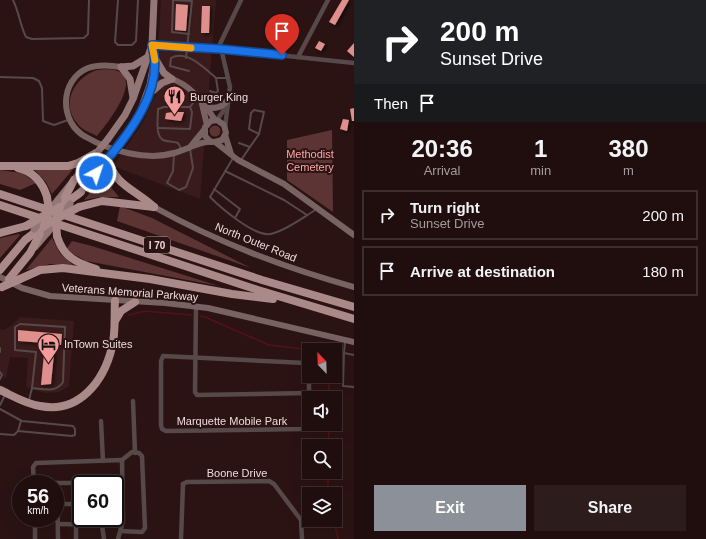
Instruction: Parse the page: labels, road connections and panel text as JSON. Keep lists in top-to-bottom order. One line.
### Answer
{"streets":{"highway":["I 70"],"street":["North Outer Road","Veterans Memorial Parkway","Marquette Mobile Park","Boone Drive"]},"parks":["Methodist Cemetery"],"places":{"restaurant":["Burger King"],"hotel":["InTown Suites"]},"north":"top left","page":{"turn":["200 m","Sunset Drive"],"then":"Then","eta":["20:36","Arrival","1","min","380","m"],"list":[{"name":"Turn right","note":"Sunset Drive","value":"200 m"},{"name":"Arrive at destination","value":"180 m"}],"speed":"56 km/h","limit":"60","buttons":["Exit","Share"]}}
